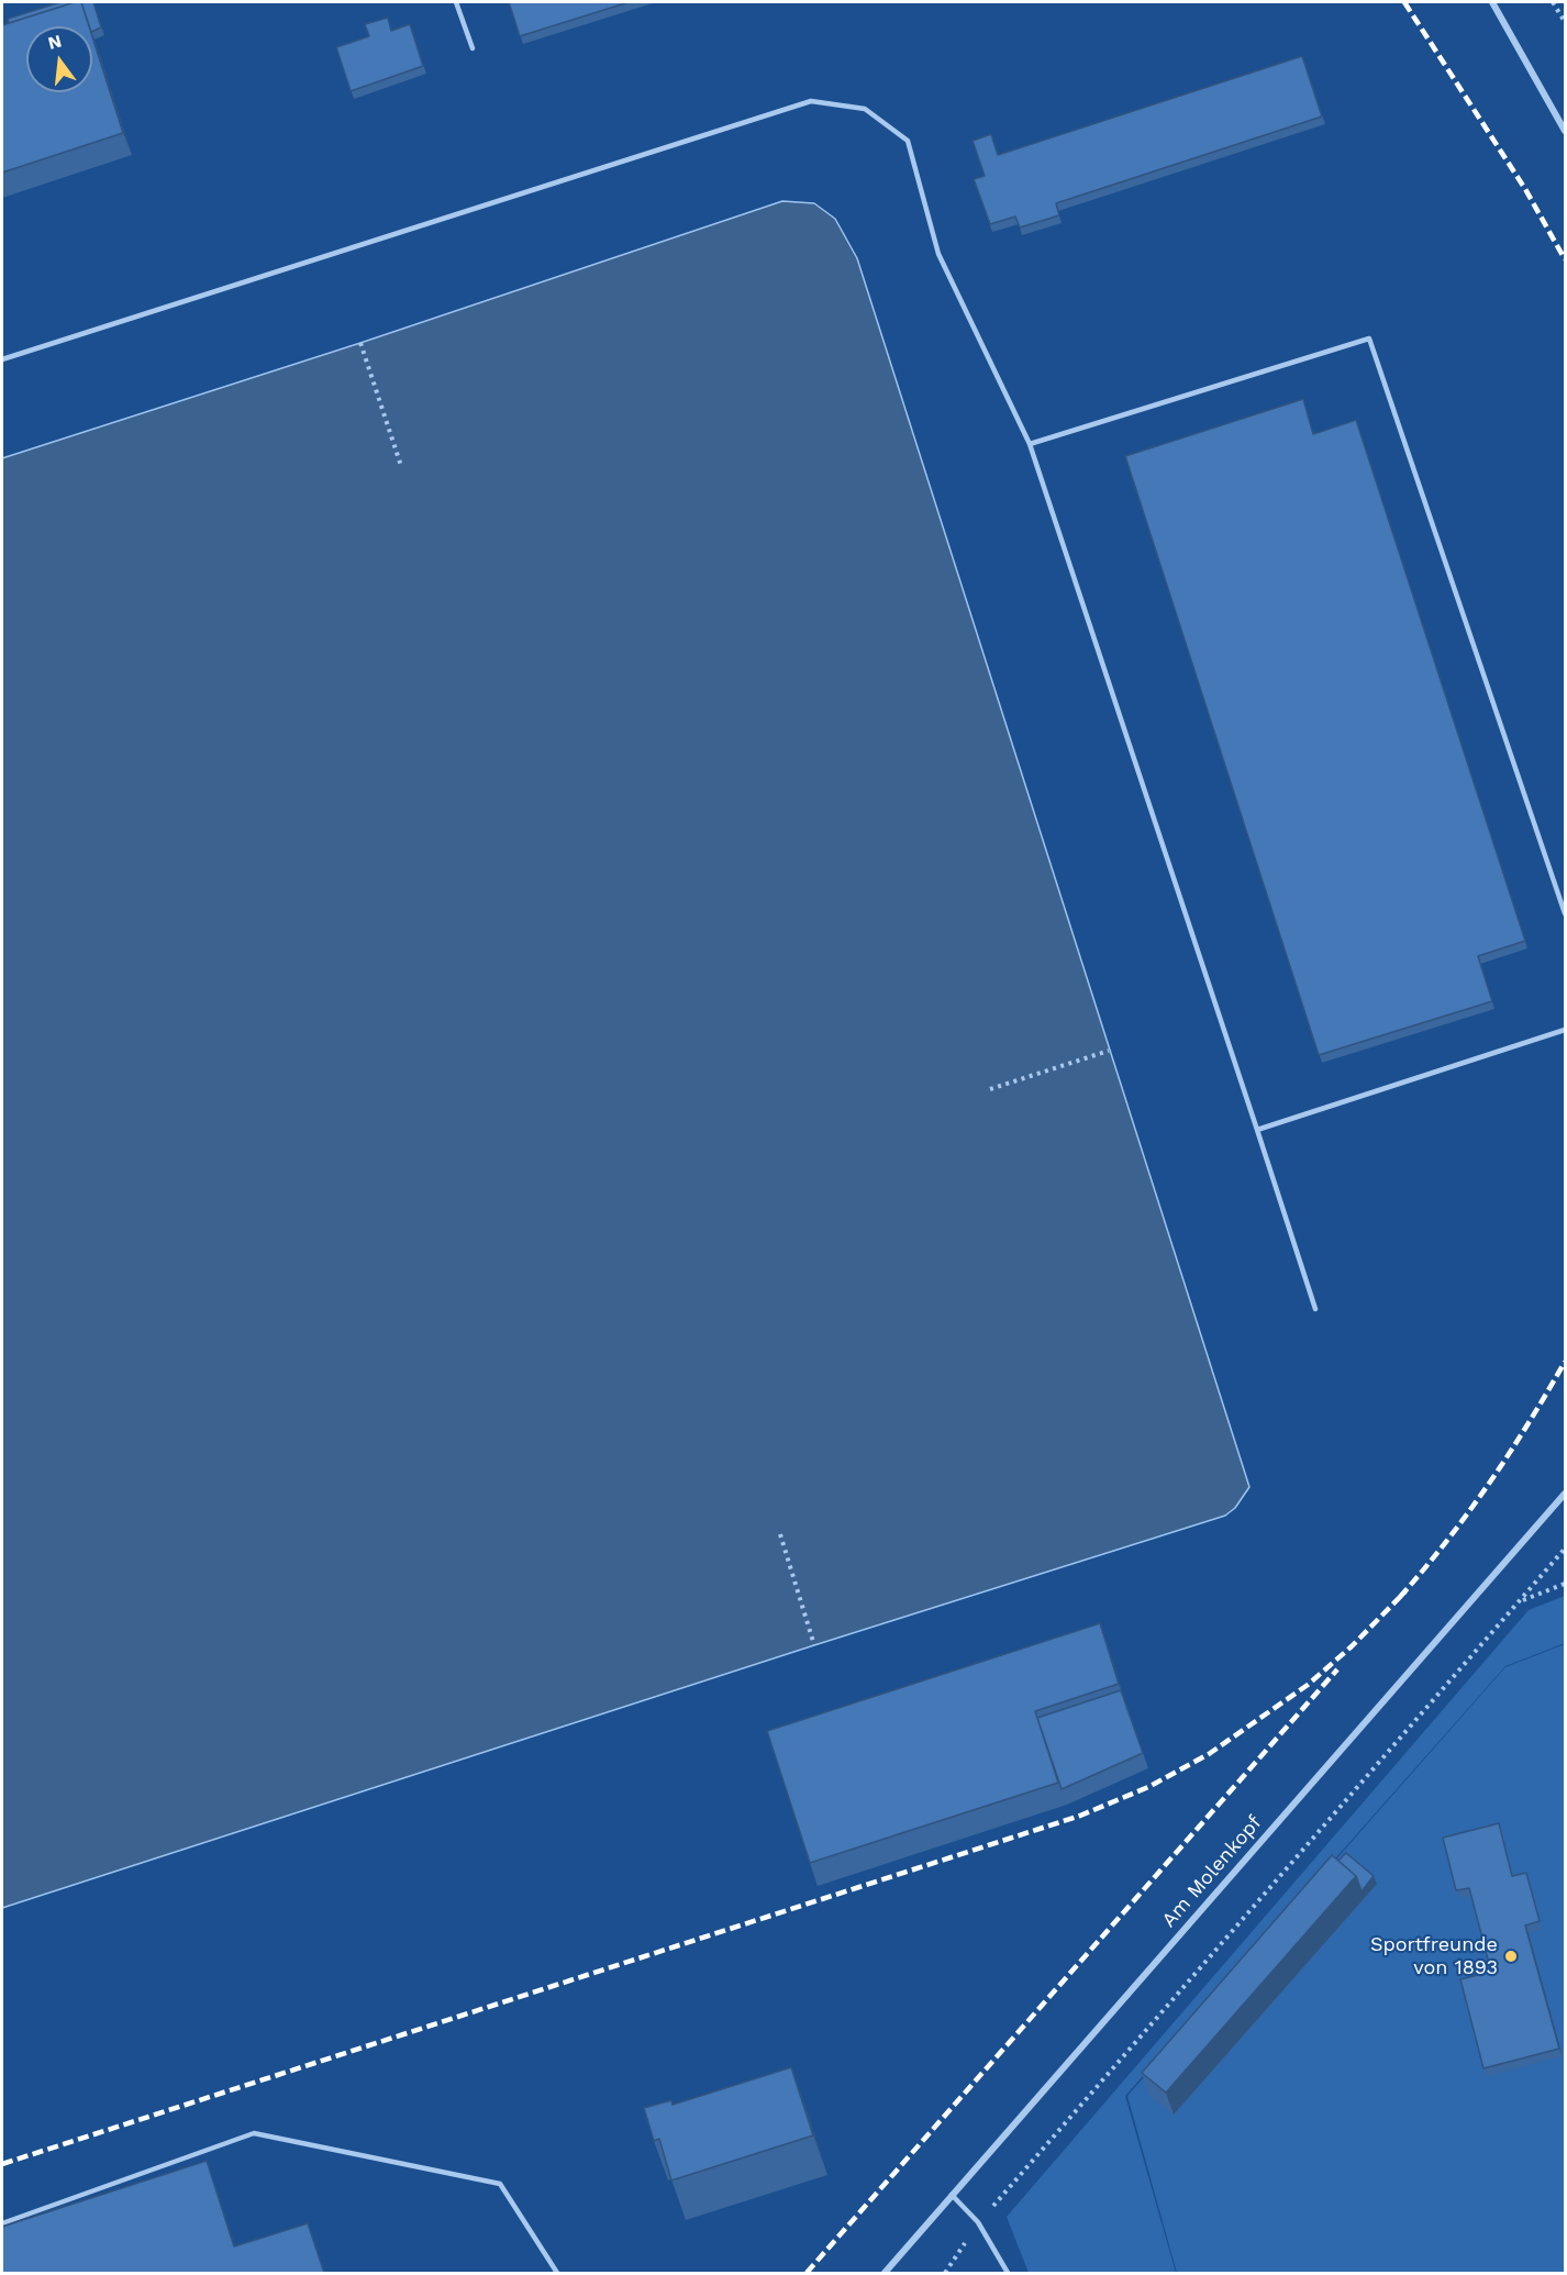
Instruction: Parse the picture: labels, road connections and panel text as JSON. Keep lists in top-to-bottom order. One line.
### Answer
{"streets":{"street":["Am Molenkopf"]},"places":["Sportfreunde von 1893"],"north":"top"}
